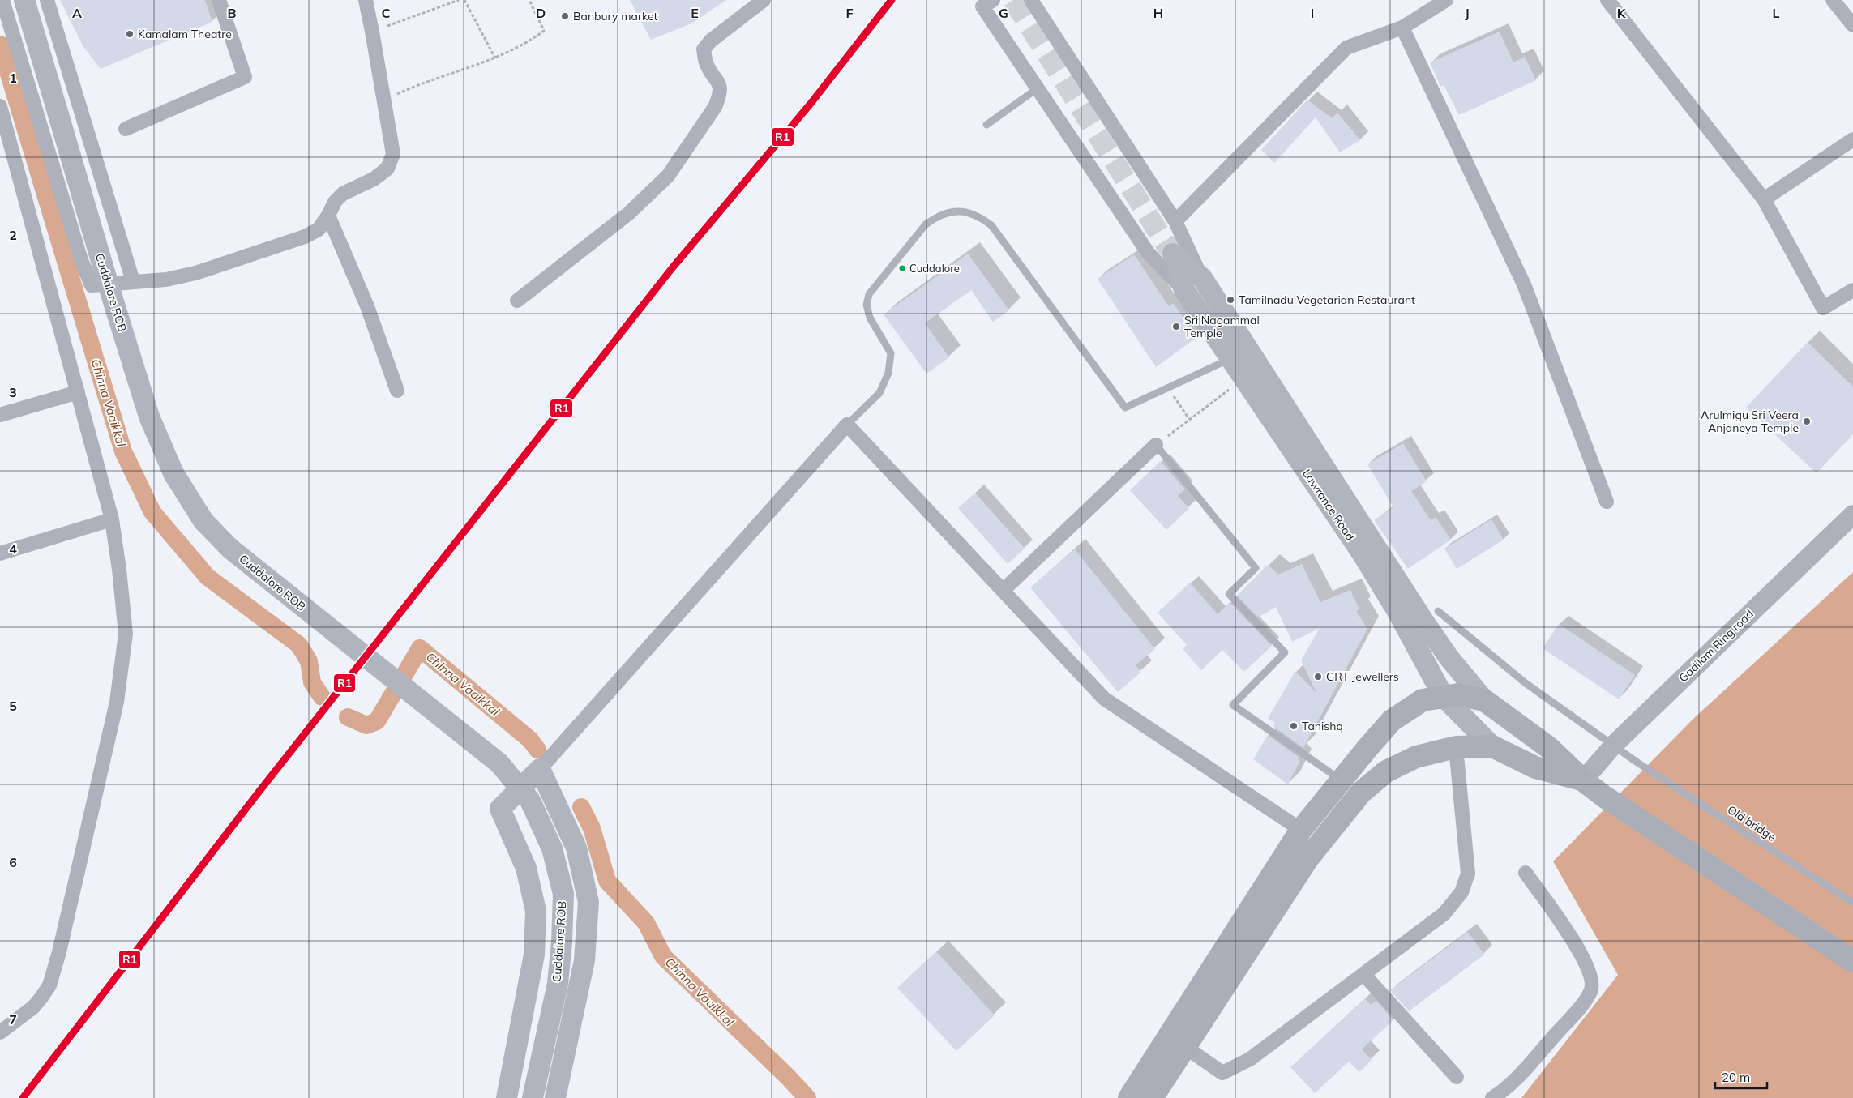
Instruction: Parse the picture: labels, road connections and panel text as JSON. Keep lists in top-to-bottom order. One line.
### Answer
{"streets":{"main road":["Cuddalore ROB","Lawrance Road","Gadilam Ring road"],"lane":["Old bridge"]},"crossings":[["Gadilam Ring road","Old bridge"]],"water":["Chinna Vaaikkal"],"places":["Banbury market","Kamalam Theatre","Cuddalore","Tamilnadu Vegetarian Restaurant","Sri Nagammal Temple","Arulmigu Sri Veera Anjaneya Temple","GRT Jewellers","Tanishq"],"lines":["transit line R1"],"scale_bar":"20 m","grid":{"columns":["A","B","C","D","E","F","G","H","I","J","K","L"],"rows":["1","2","3","4","5","6","7"]}}
